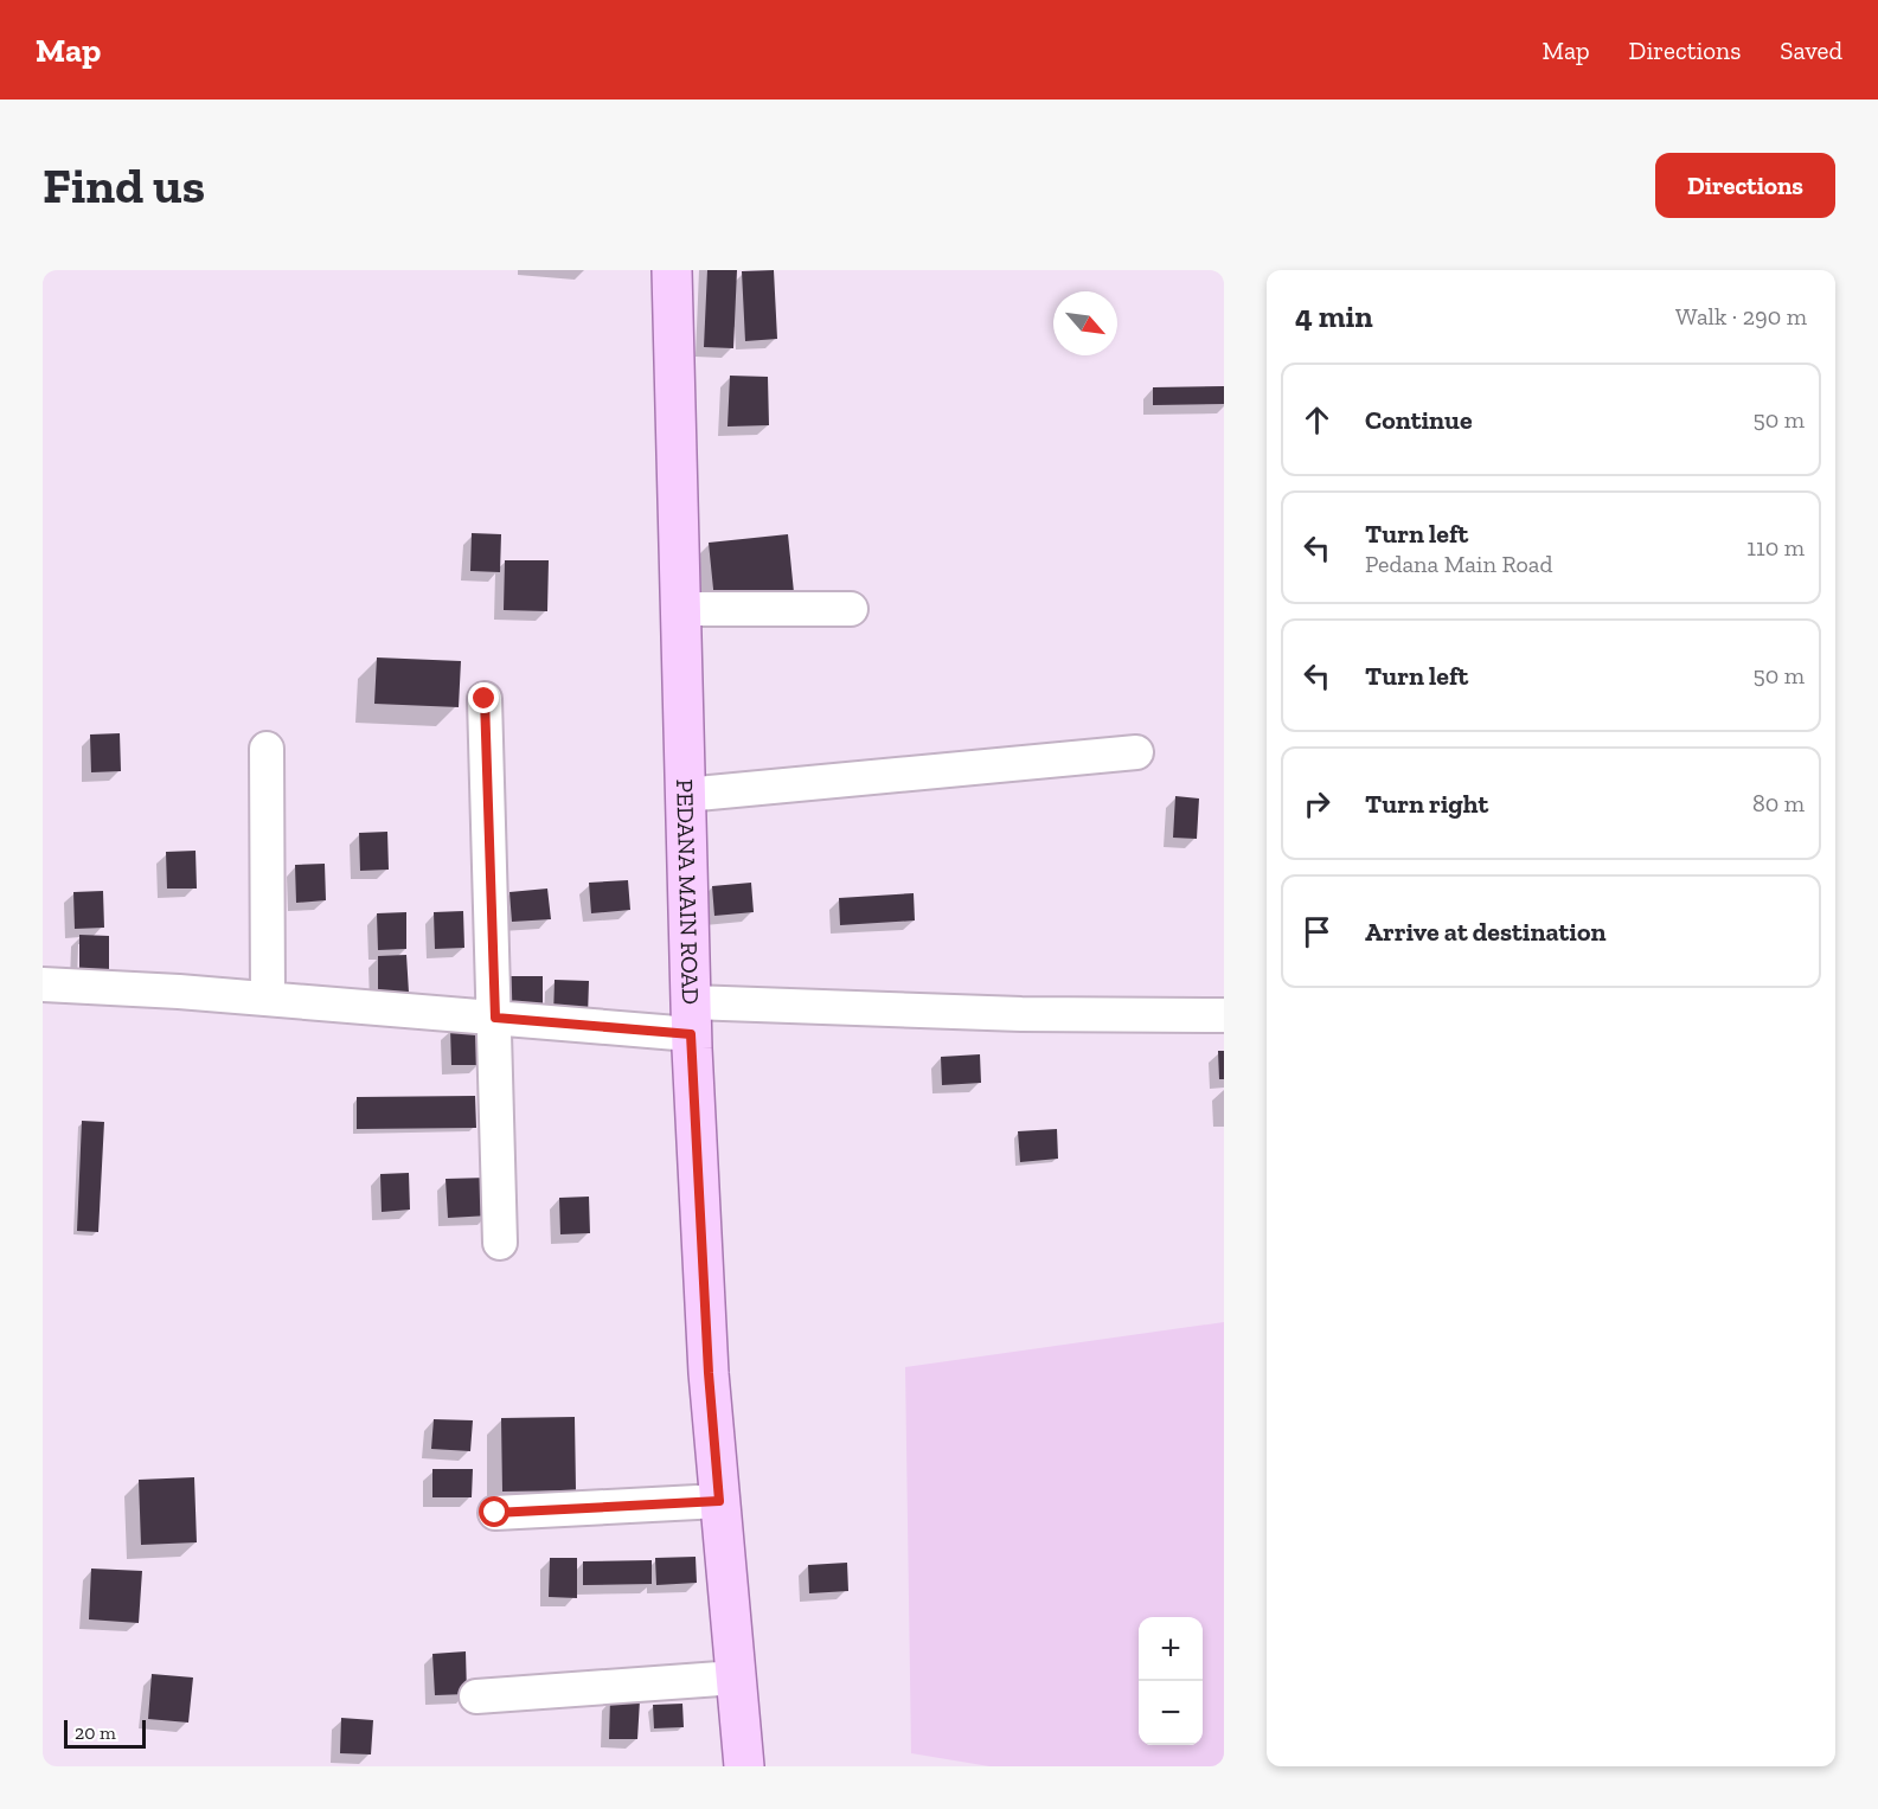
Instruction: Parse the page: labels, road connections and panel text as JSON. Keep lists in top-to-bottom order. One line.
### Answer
{"streets":{"main road":["PEDANA MAIN ROAD"]},"scale_bar":"20 m","north":"bottom right","page":{"header":"Map","nav":["Map","Directions","Saved"],"buttons":"Directions","title":"Find us","heading":["4 min","Walk · 290 m"],"list":[["Continue","50 m"],["Turn left","Pedana Main Road","110 m"],["Turn left","50 m"],["Turn right","80 m"],"Arrive at destination"],"map_buttons":["+","−"],"scale":"20 m"}}
